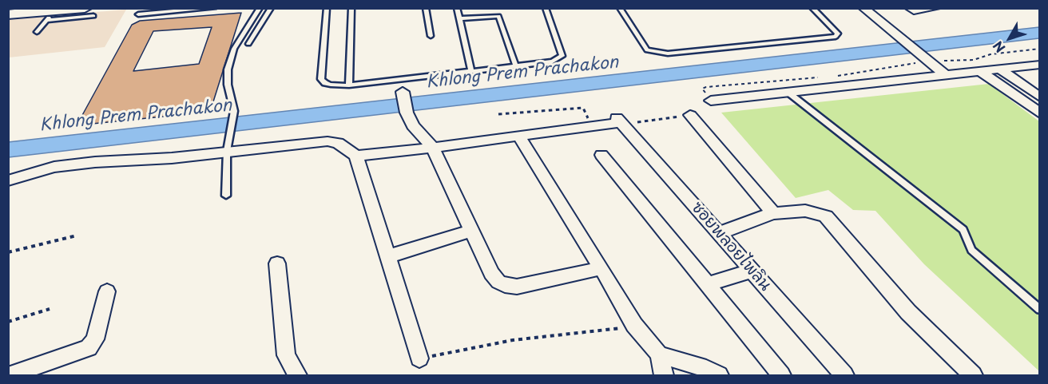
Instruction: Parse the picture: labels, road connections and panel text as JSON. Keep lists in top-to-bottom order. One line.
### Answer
{"streets":{"street":["ซอยพลอยไพลิน"]},"water":["Khlong Prem Prachakon"],"north":"bottom left"}
